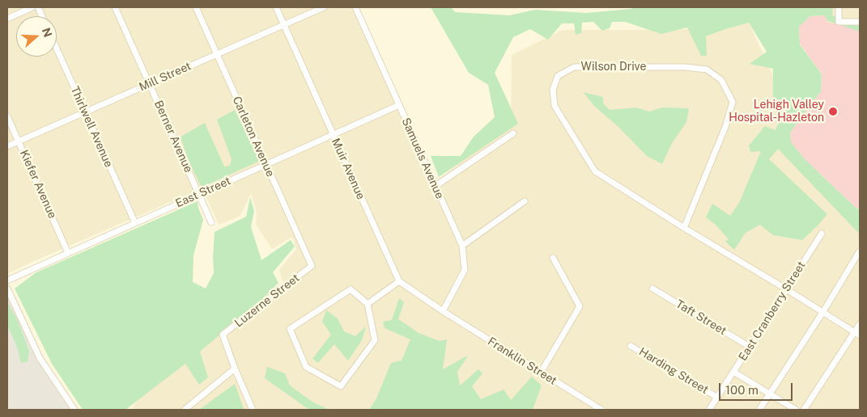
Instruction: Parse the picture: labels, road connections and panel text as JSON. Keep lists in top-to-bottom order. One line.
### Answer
{"streets":{"street":["Wilson Drive","Mill Street","Thirlwell Avenue","Berner Avenue","Carleton Avenue","Samuels Avenue","Muir Avenue","Kiefer Avenue","East Street","Luzerne Street","East Cranberry Street","Taft Street","Franklin Street","Harding Street"]},"crossings":[["Wilson Drive","East Cranberry Street"],["Mill Street","Thirlwell Avenue"],["Mill Street","Berner Avenue"],["Mill Street","Carleton Avenue"],["Mill Street","Muir Avenue"],["Mill Street","Kiefer Avenue"],["Thirlwell Avenue","East Street"],["Berner Avenue","East Street"],["Carleton Avenue","East Street"],["Carleton Avenue","Luzerne Street"],["Samuels Avenue","East Street"],["Samuels Avenue","Franklin Street"],["Muir Avenue","East Street"],["Kiefer Avenue","East Street"],["East Cranberry Street","Taft Street"],["East Cranberry Street","Harding Street"]],"places":["Lehigh Valley Hospital-Hazleton"],"scale_bar":"100 m","north":"right"}
